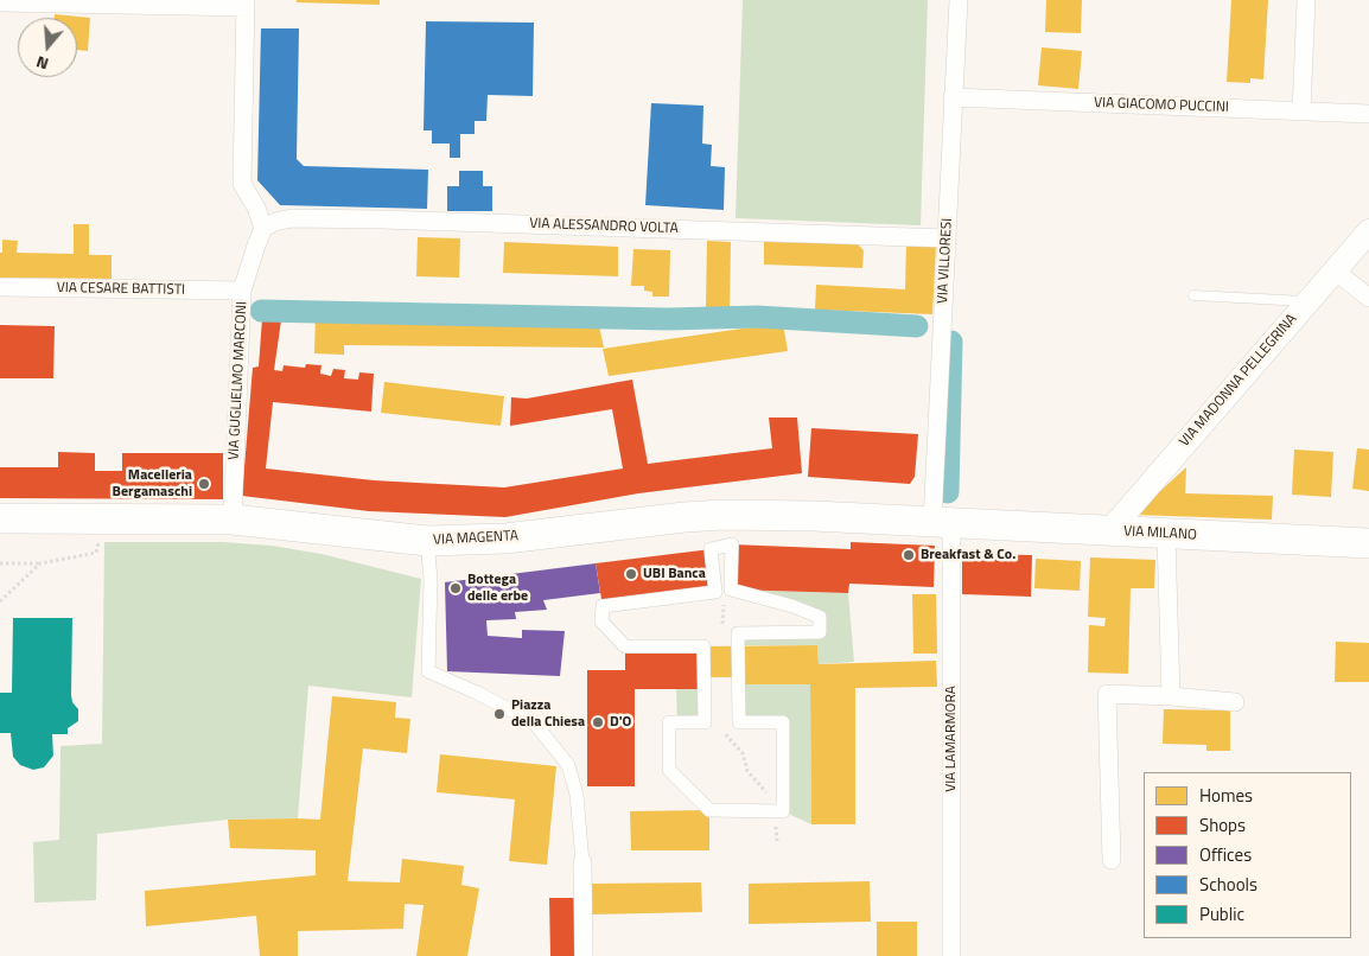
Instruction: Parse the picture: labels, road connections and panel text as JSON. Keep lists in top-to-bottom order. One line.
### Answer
{"streets":{"main road":["VIA MILANO","VIA MAGENTA"],"street":["VIA GIACOMO PUCCINI","VIA ALESSANDRO VOLTA","VIA VILLORESI","VIA CESARE BATTISTI","VIA GUGLIELMO MARCONI","VIA MADONNA PELLEGRINA","VIA LAMARMORA"]},"crossings":[["VIA GIACOMO PUCCINI","VIA VILLORESI"],["VIA ALESSANDRO VOLTA","VIA VILLORESI"],["VIA ALESSANDRO VOLTA","VIA GUGLIELMO MARCONI"],["VIA VILLORESI","VIA MILANO"],["VIA VILLORESI","VIA MAGENTA"],["VIA VILLORESI","VIA LAMARMORA"],["VIA CESARE BATTISTI","VIA GUGLIELMO MARCONI"],["VIA GUGLIELMO MARCONI","VIA MAGENTA"],["VIA MADONNA PELLEGRINA","VIA MILANO"],["VIA MILANO","VIA MAGENTA"],["VIA MILANO","VIA LAMARMORA"],["VIA MAGENTA","VIA LAMARMORA"]],"places":["Macelleria Bergamaschi","Breakfast & Co.","UBI Banca","Bottega delle erbe","Piazza della Chiesa","D'O"],"legend":["Homes","Shops","Offices","Schools","Public"],"north":"bottom"}
